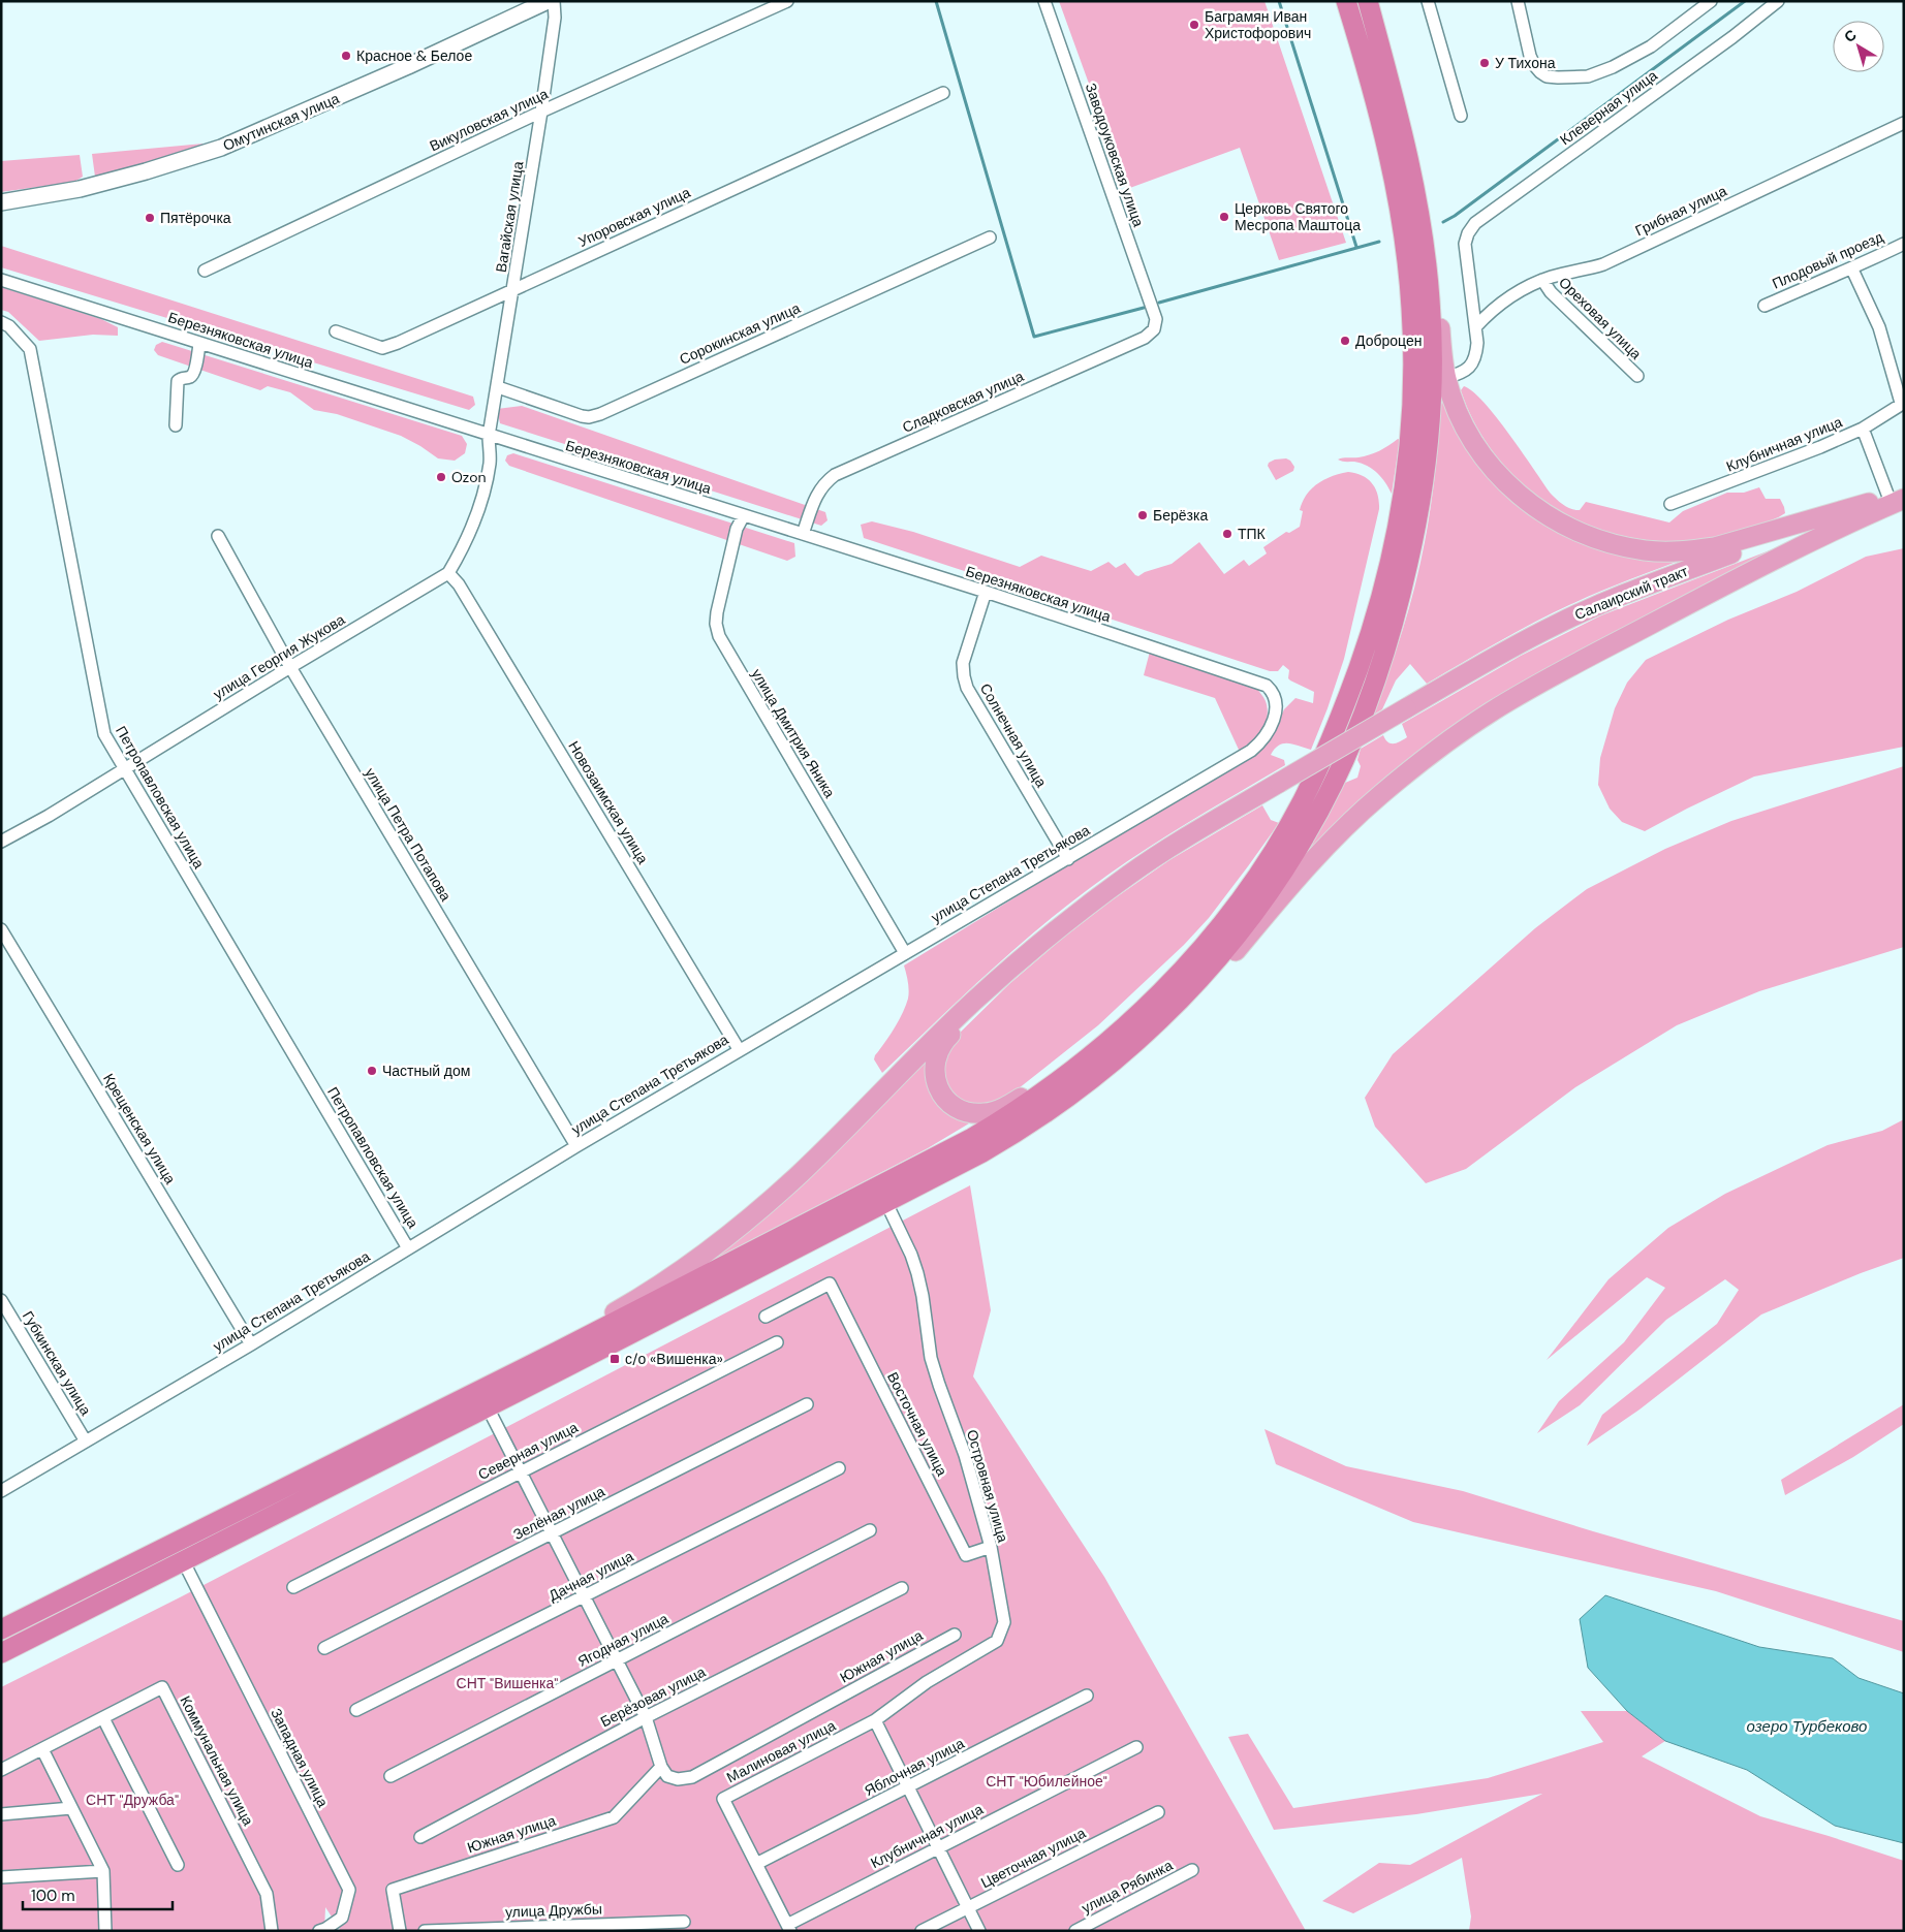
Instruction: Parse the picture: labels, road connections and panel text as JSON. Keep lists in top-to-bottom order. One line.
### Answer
{"streets":{"main road":["Салаирский тракт"],"street":["Клеверная улица","Викуловская улица","Омутинская улица","Заводоуковская улица","Грибная улица","Вагайская улица","Упоровская улица","Плодовый проезд","Ореховая улица","Сорокинская улица","Березняковская улица","Сладковская улица","Клубничная улица","улица Георгия Жукова","улица Дмитрия Яника","Солнечная улица","Петропавловская улица","Новозаимская улица","улица Петра Потапова","улица Степана Третьякова","Крещенская улица","Губкинская улица","Восточная улица","Северная улица","Островная улица","Зелёная улица","Дачная улица","Ягодная улица","Южная улица","Берёзовая улица","Малиновая улица","Западная улица","Коммунальная улица","Яблочная улица","Цветочная улица","улица Рябинка","улица Дружбы"]},"crossings":[["Клеверная улица","Грибная улица"],["Викуловская улица","Вагайская улица"],["Заводоуковская улица","Сладковская улица"],["Грибная улица","Ореховая улица"],["Вагайская улица","Упоровская улица"],["Вагайская улица","Сорокинская улица"],["Вагайская улица","Березняковская улица"],["Вагайская улица","улица Георгия Жукова"],["Березняковская улица","Сладковская улица"],["Березняковская улица","улица Георгия Жукова"],["Березняковская улица","улица Дмитрия Яника"],["Березняковская улица","Солнечная улица"],["Березняковская улица","улица Степана Третьякова"],["Клубничная улица","Малиновая улица"],["улица Георгия Жукова","Петропавловская улица"],["улица Георгия Жукова","Новозаимская улица"],["улица Георгия Жукова","улица Петра Потапова"],["улица Дмитрия Яника","улица Степана Третьякова"],["Солнечная улица","улица Степана Третьякова"],["Петропавловская улица","улица Степана Третьякова"],["Новозаимская улица","улица Степана Третьякова"],["улица Петра Потапова","улица Степана Третьякова"],["улица Степана Третьякова","Крещенская улица"],["улица Степана Третьякова","Губкинская улица"],["Восточная улица","Островная улица"],["Островная улица","Малиновая улица"],["Малиновая улица","Яблочная улица"]],"water":["озеро Турбеково"],"parks":["СНТ \"Вишенка\"","СНТ \"Юбилейное\"","СНТ \"Дружба\""],"places":{"other":["Баграмян Иван Христофорович","Красное & Белое","У Тихона","Церковь Святого Месропа Маштоца","Пятёрочка","Доброцен","Ozon","Берёзка","ТПК","Частный дом"],"transit":["с/о «Вишенка»"]},"scale_bar":"100 m","north":"top left"}
